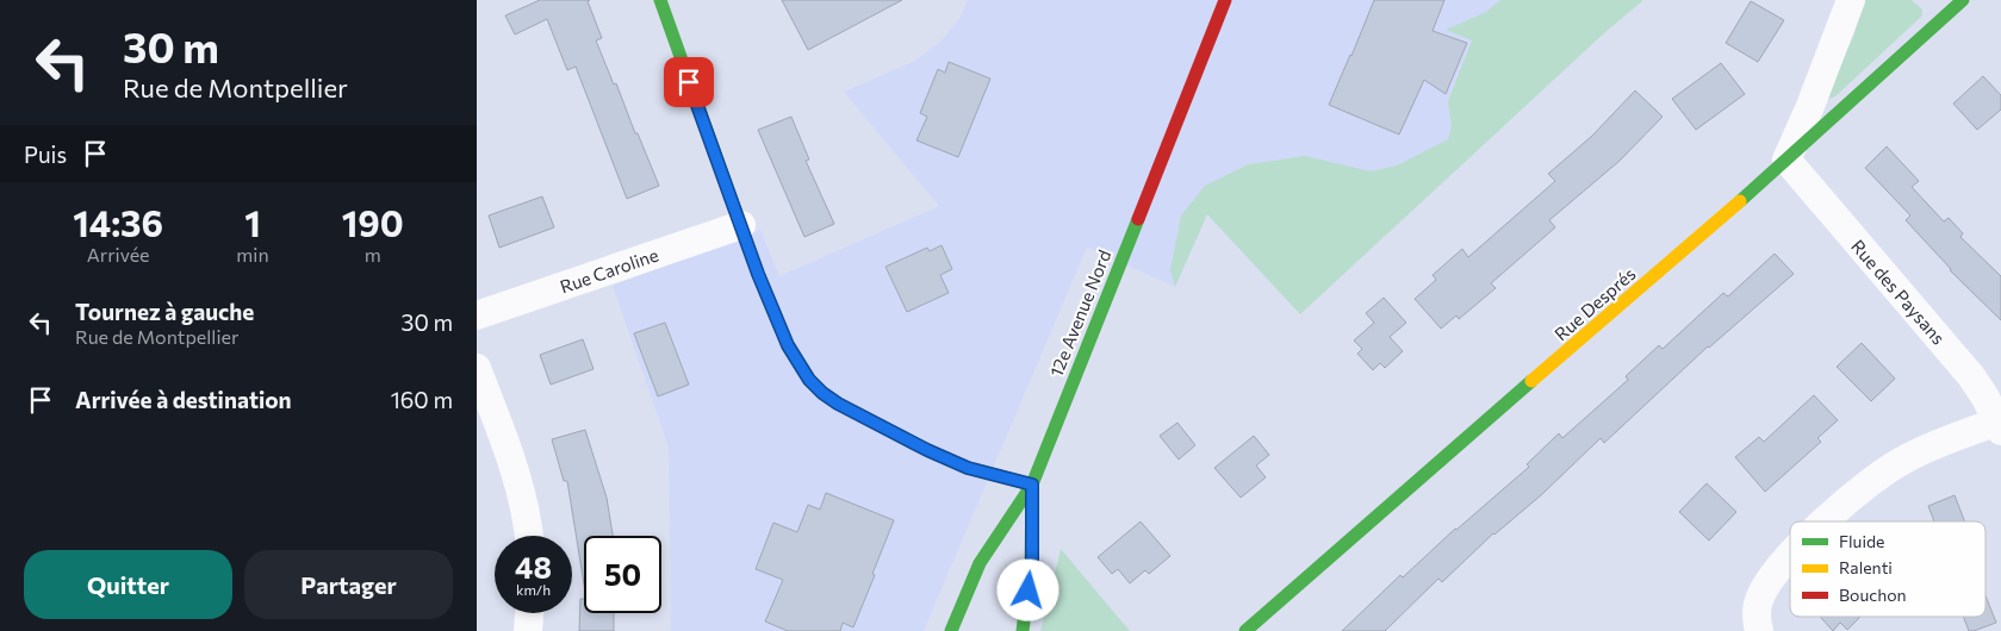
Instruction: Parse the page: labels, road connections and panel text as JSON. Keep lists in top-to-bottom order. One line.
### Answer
{"streets":{"street":["Rue Caroline","Rue des Paysans","Rue Després","12e Avenue Nord"]},"crossings":[["Rue des Paysans","Rue Després"]],"legend":["Fluide","Ralenti","Bouchon"],"page":{"turn":["30 m","Rue de Montpellier"],"then":"Puis","eta":["14:36","Arrivée","1","min","190","m"],"list":[{"name":"Tournez à gauche","note":"Rue de Montpellier","value":"30 m"},{"name":"Arrivée à destination","value":"160 m"}],"speed":"48 km/h","limit":"50","buttons":["Quitter","Partager"]}}
